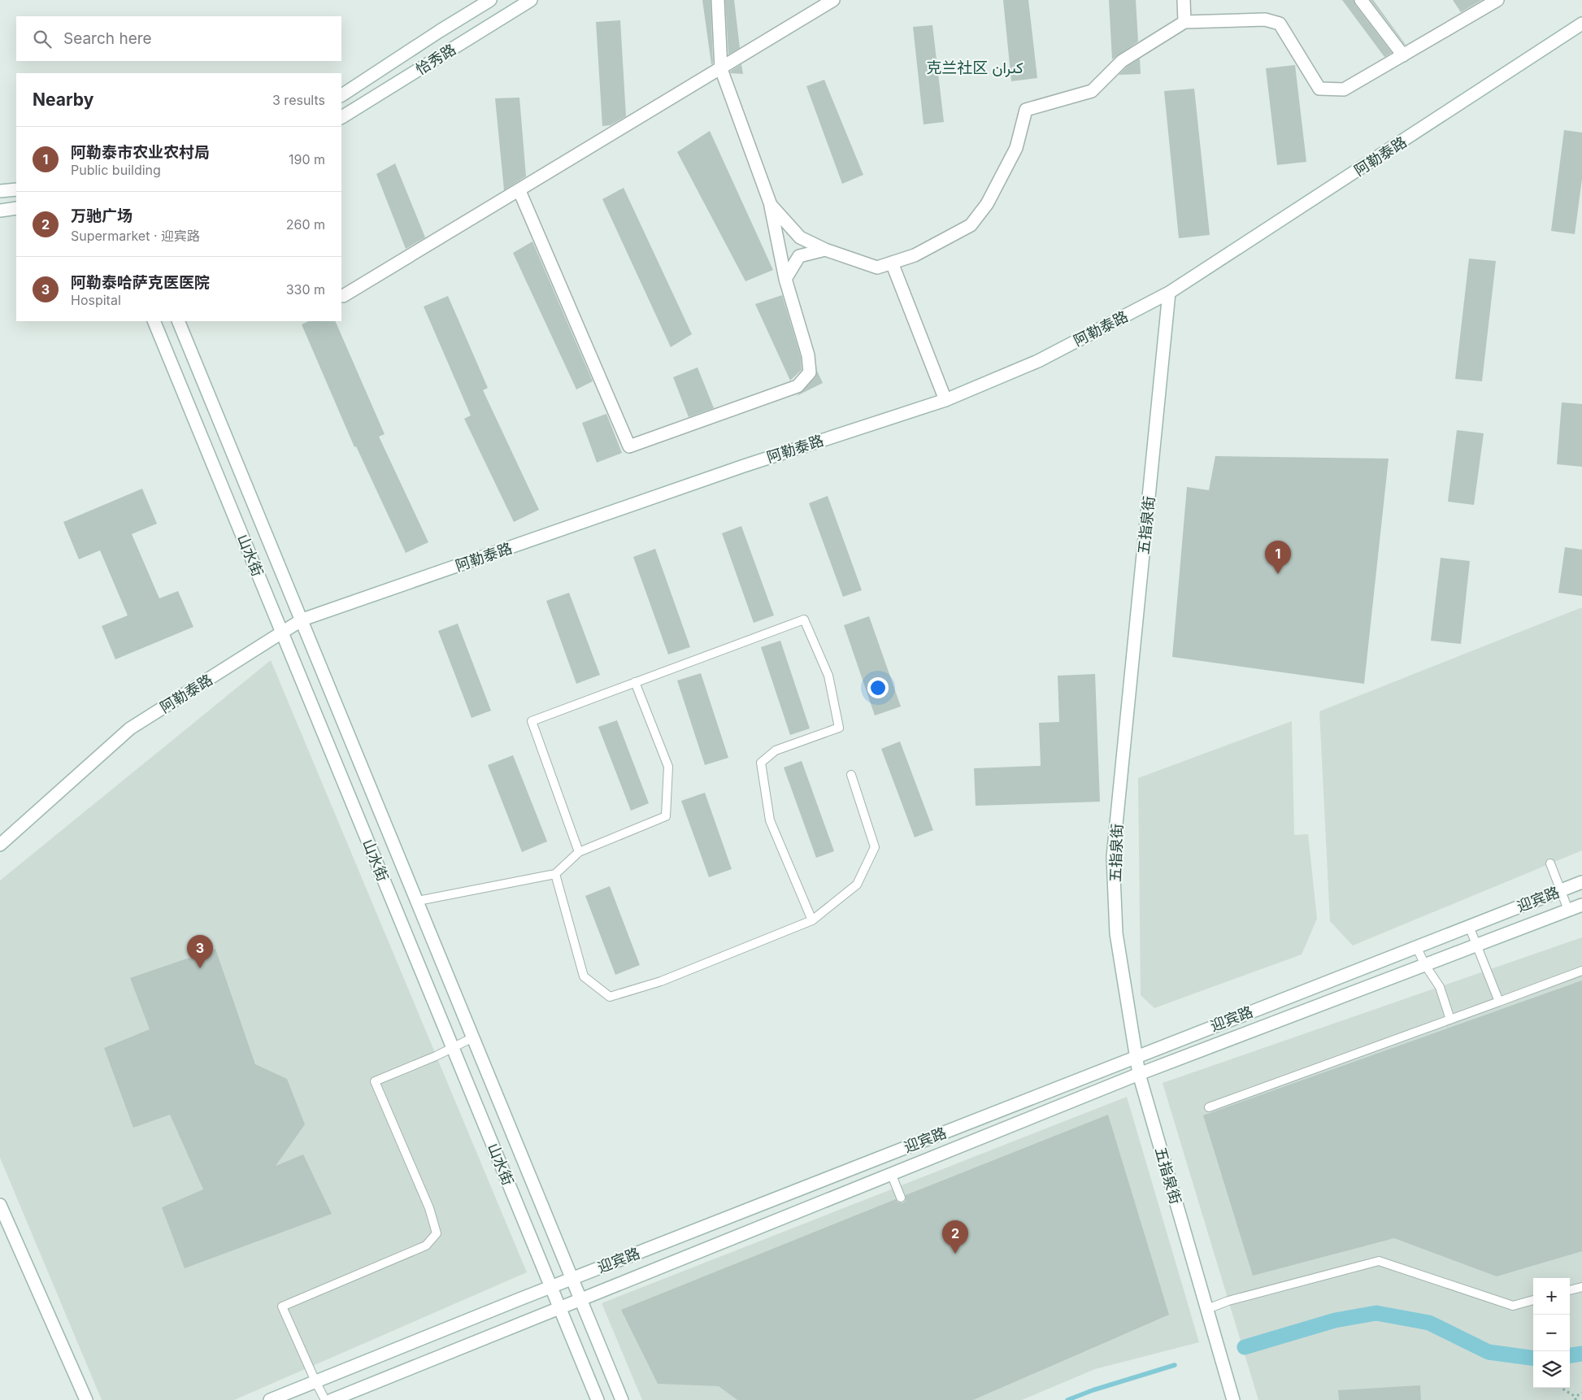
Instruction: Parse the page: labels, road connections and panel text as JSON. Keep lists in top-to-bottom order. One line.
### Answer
{"streets":{"street":["恰秀路","阿勒泰路","五指泉街","山水街","迎宾路"]},"crossings":[["阿勒泰路","五指泉街"],["阿勒泰路","山水街"],["五指泉街","迎宾路"],["山水街","迎宾路"]],"districts":["克兰社区 كىران"],"page":{"search":"Search here","heading":["Nearby","3 results"],"list":[{"mark":"1","name":"阿勒泰市农业农村局","note":"Public building","value":"190 m"},{"mark":"2","name":"万驰广场","note":"Supermarket · 迎宾路","value":"260 m"},{"mark":"3","name":"阿勒泰哈萨克医医院","note":"Hospital","value":"330 m"}],"pins":["1","3","2"],"map_buttons":["+","−"]}}
